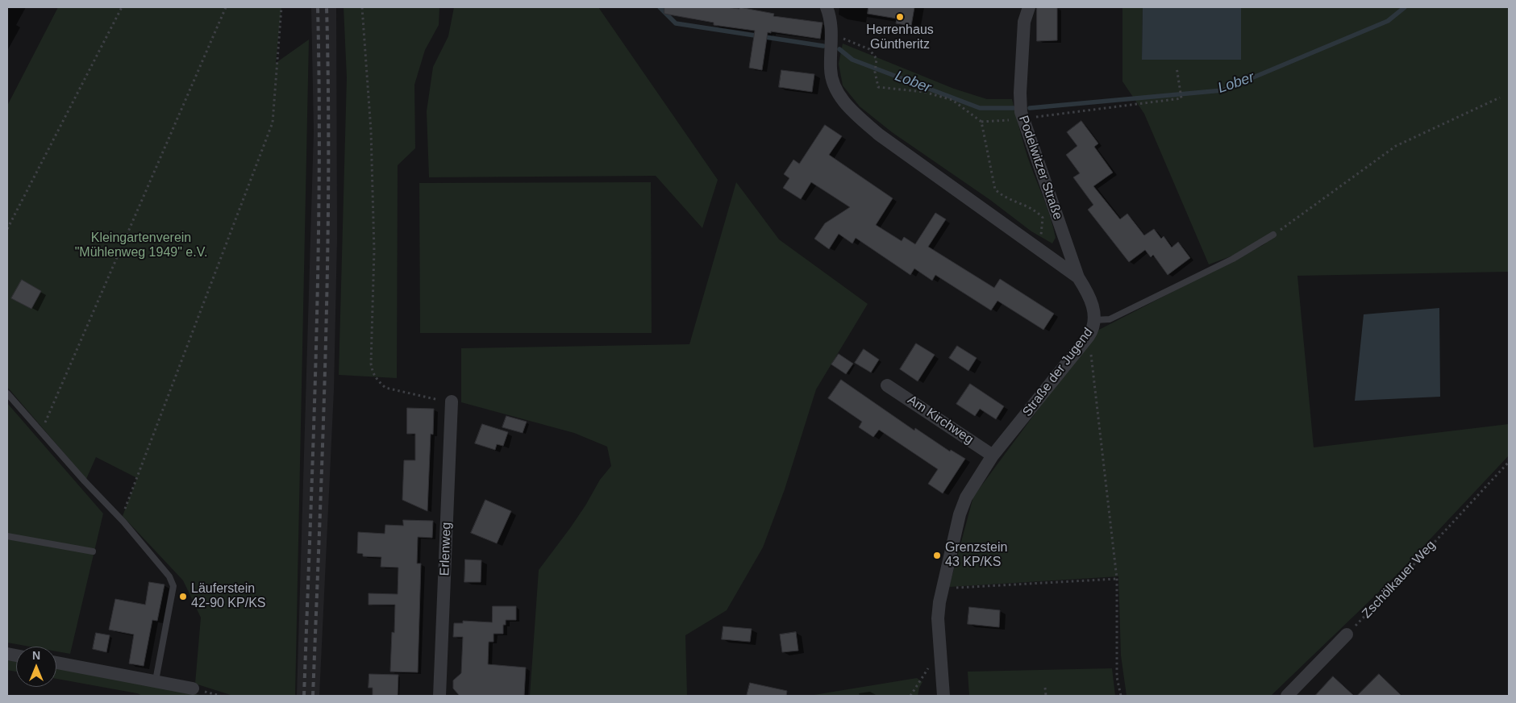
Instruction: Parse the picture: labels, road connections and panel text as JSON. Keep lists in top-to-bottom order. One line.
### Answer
{"streets":{"street":["Podelwitzer Straße","Straße der Jugend","Am Kirchweg","Erlenweg"],"path":["Zschölkauer Weg"]},"crossings":[["Podelwitzer Straße","Straße der Jugend"],["Straße der Jugend","Am Kirchweg"]],"water":["Lober"],"parks":["Kleingartenverein \"Mühlenweg 1949\" e.V."],"places":["Herrenhaus Güntheritz","Grenzstein 43 KP/KS","Läuferstein 42-90 KP/KS"],"north":"top"}
